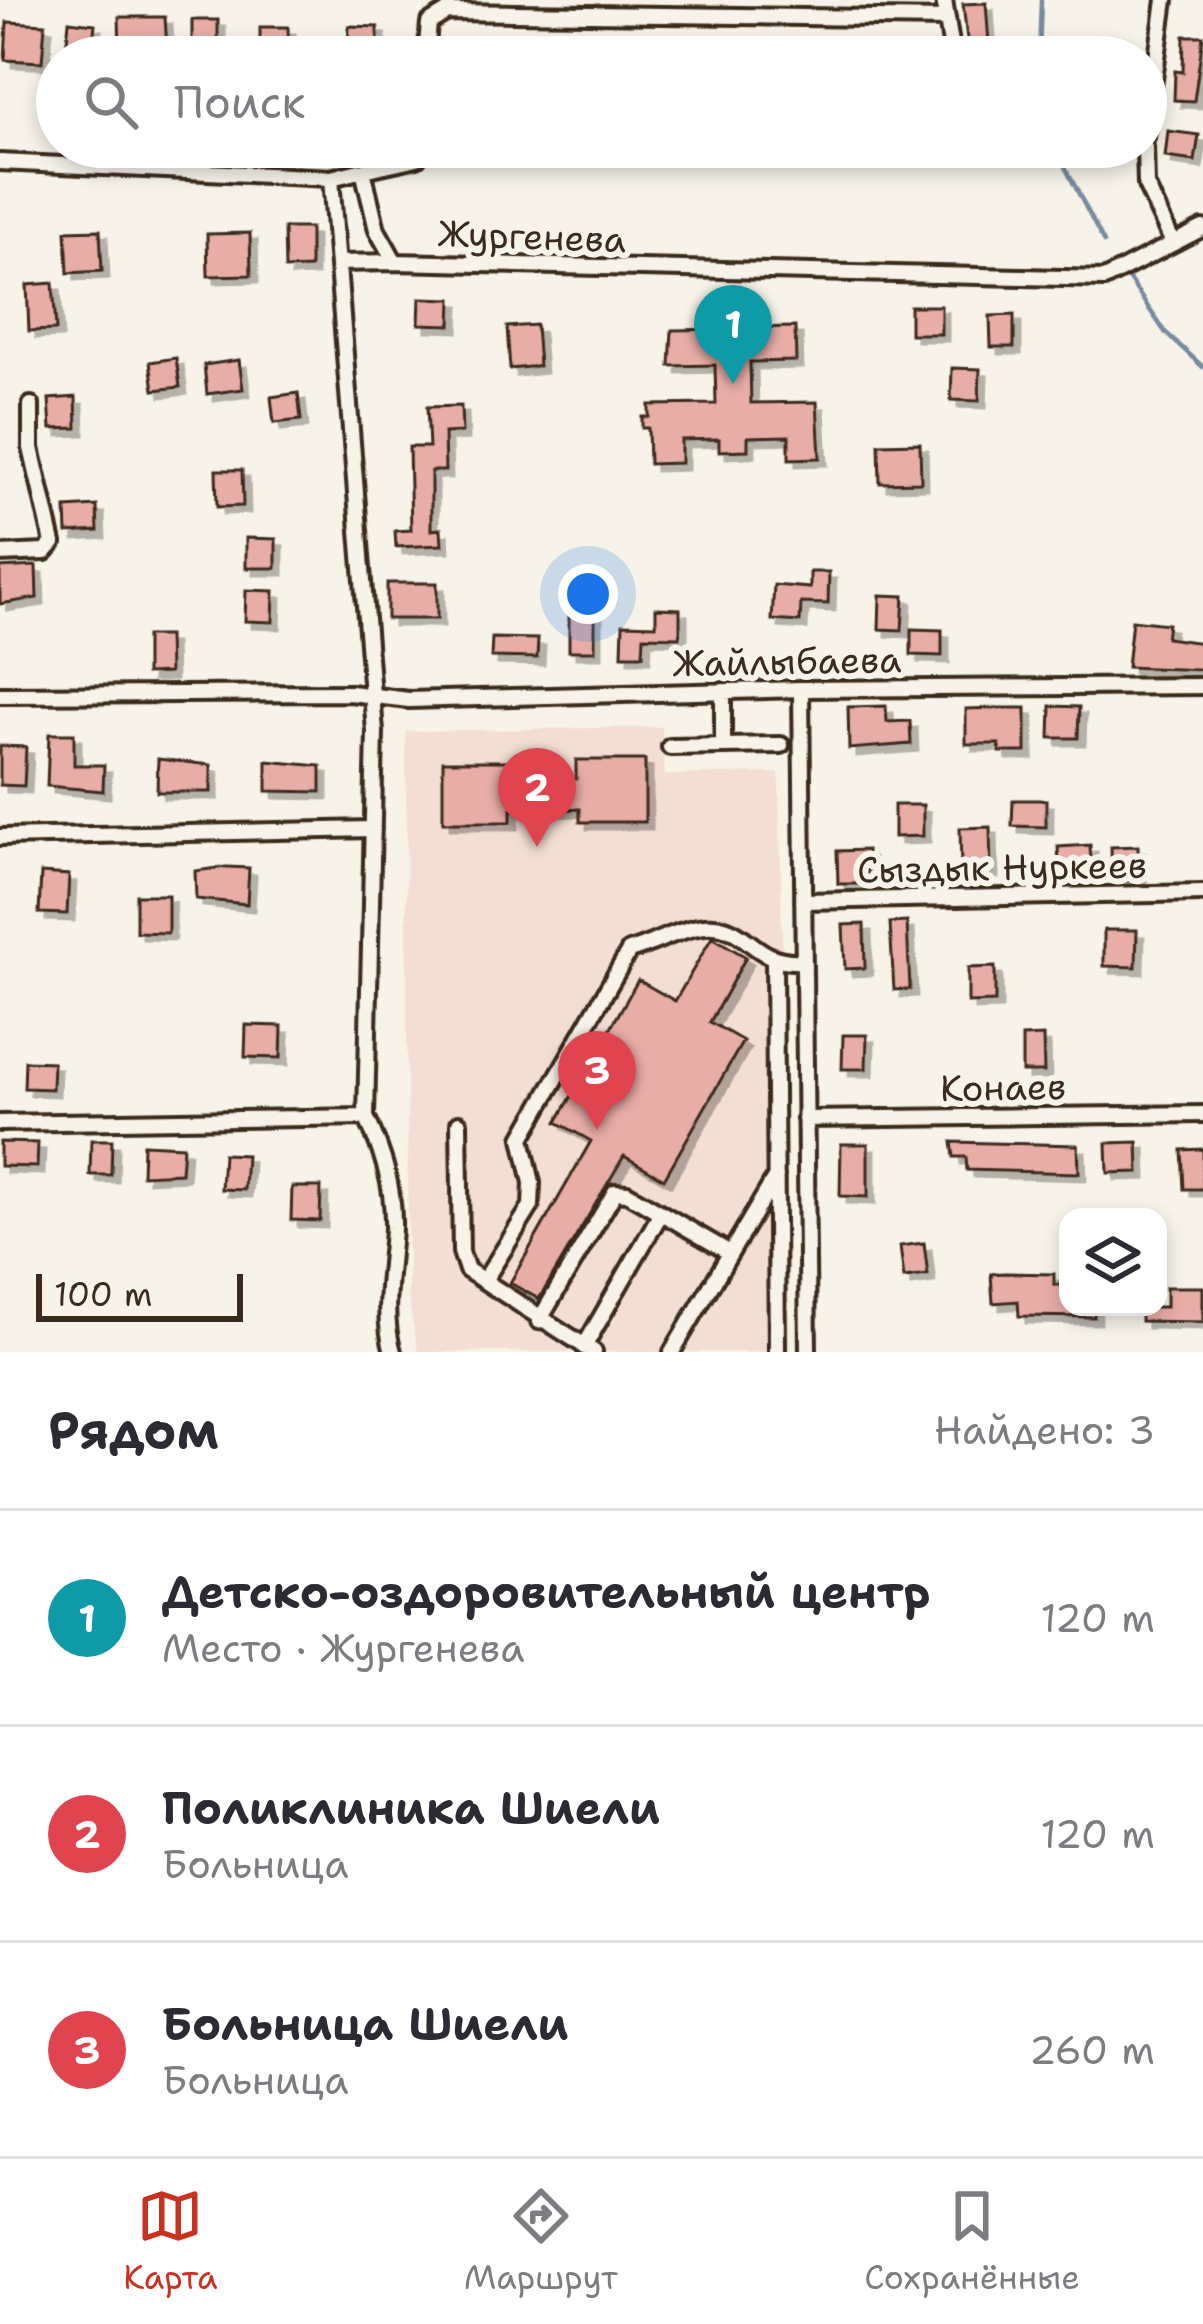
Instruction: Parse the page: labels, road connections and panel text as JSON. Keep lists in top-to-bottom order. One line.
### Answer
{"streets":{"street":["Жургенева","Жайлыбаева","Сыздык Нуркеев","Конаев"]},"scale_bar":"100 m","page":{"search":"Поиск","pins":["1","2","3"],"scale":"100 m","heading":["Рядом","Найдено: 3"],"list":[{"mark":"1","name":"Детско-оздоровительный центр","note":"Место · Жургенева","value":"120 m"},{"mark":"2","name":"Поликлиника Шиели","note":"Больница","value":"120 m"},{"mark":"3","name":"Больница Шиели","note":"Больница","value":"260 m"}],"nav":["Карта","Маршрут","Сохранённые"]}}
